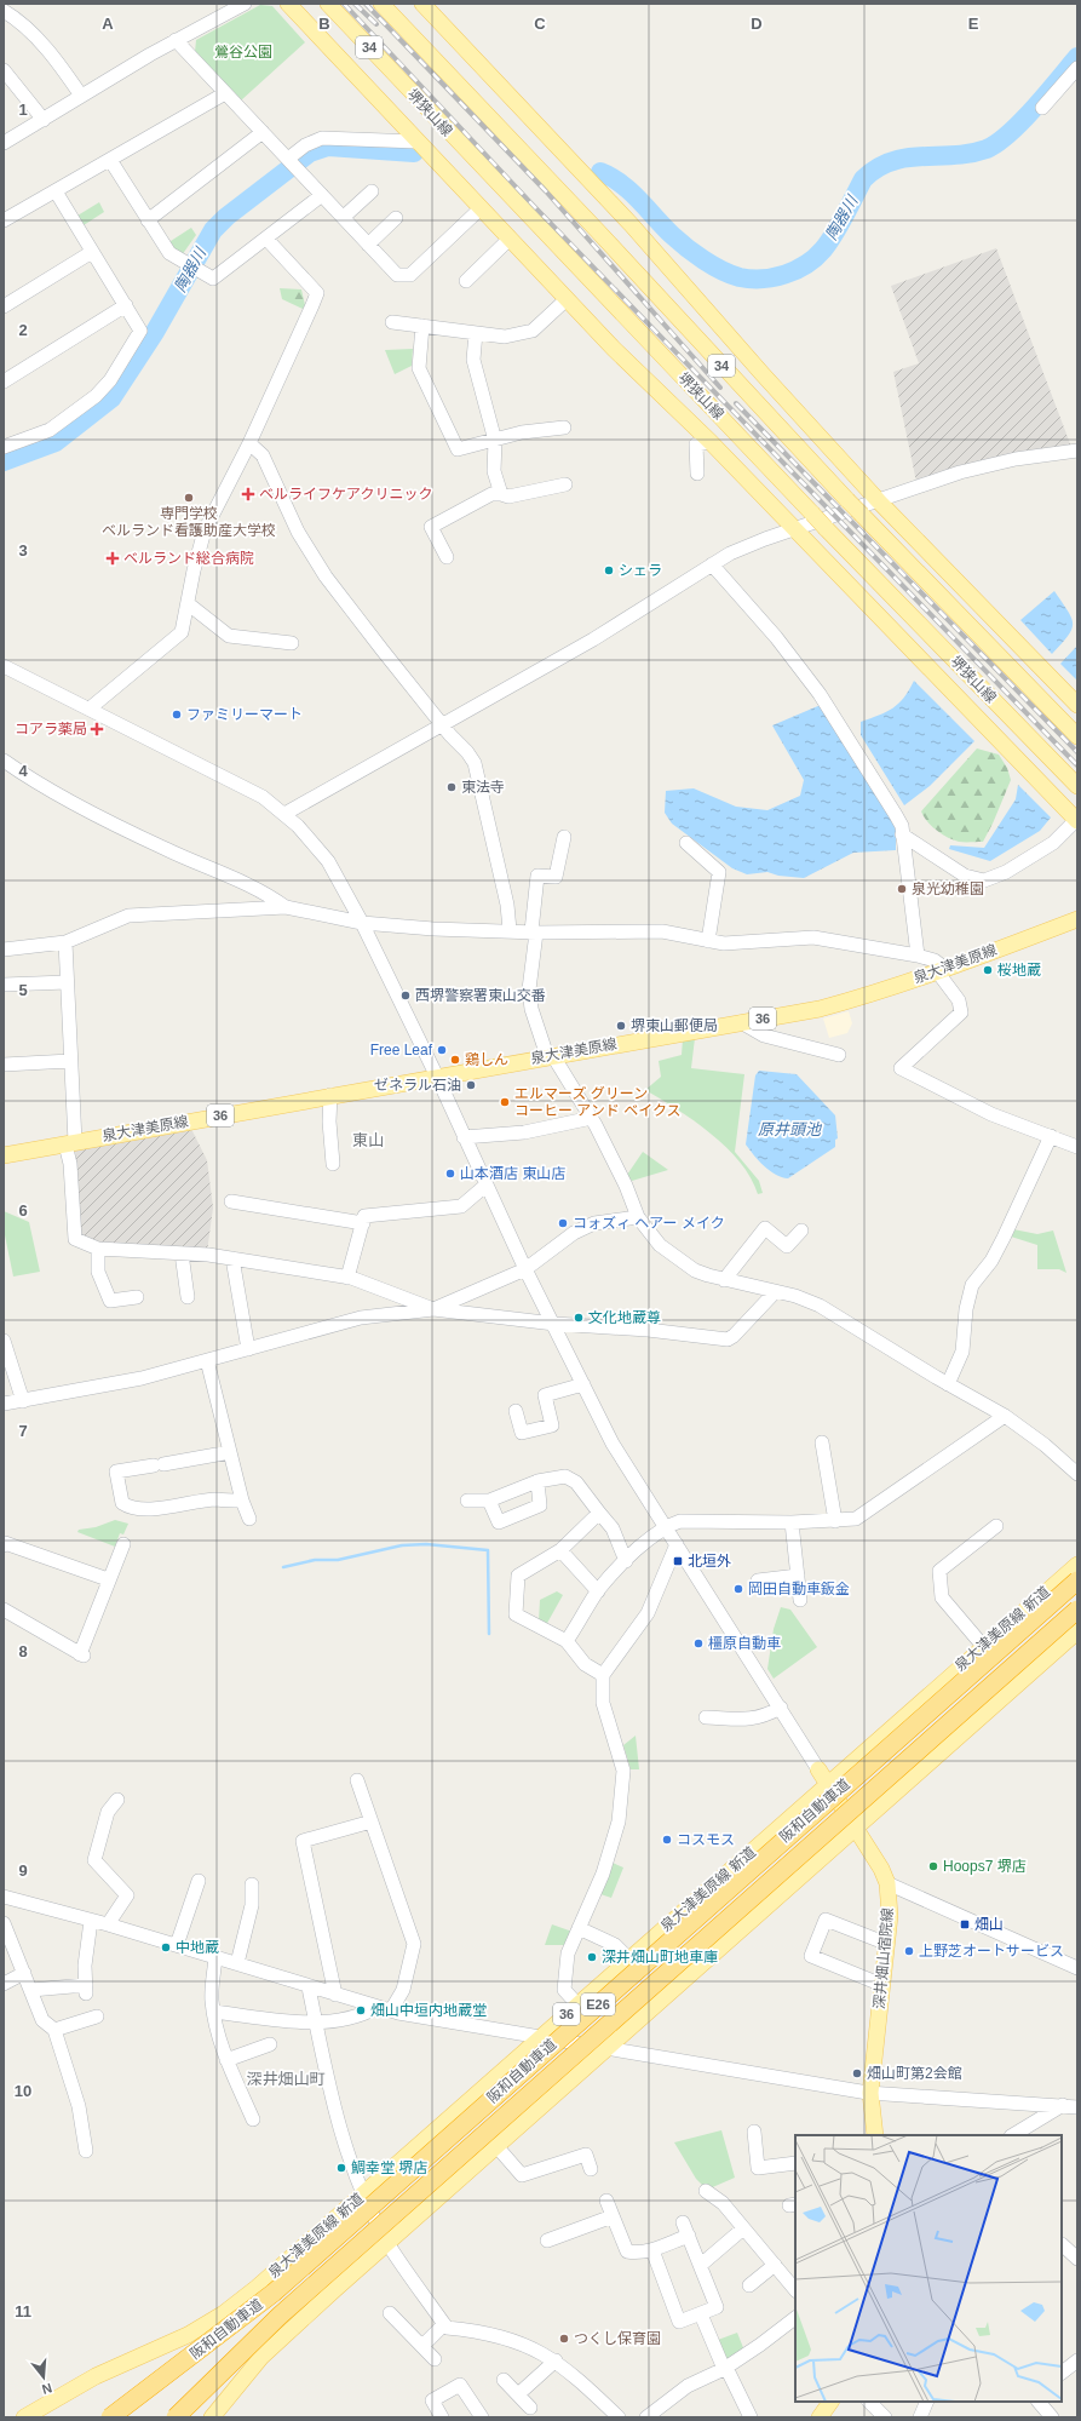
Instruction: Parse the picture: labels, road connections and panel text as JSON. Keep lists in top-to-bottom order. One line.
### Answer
{"streets":{"highway":["阪和自動車道","E26"],"main road":["34","堺狭山線","泉大津美原線","36","泉大津美原線 新道","深井畑山宿院線"]},"crossings":[["泉大津美原線 新道","深井畑山宿院線"]],"districts":["東山","深井畑山町"],"water":["陶器川","原井頭池"],"parks":["鶯谷公園"],"places":{"health":["ベルライフケアクリニック","ベルランド総合病院","コアラ薬局"],"other":["専門学校 ベルランド看護助産大学校","シェラ","ファミリーマート","東法寺","泉光幼稚園","桜地蔵","西堺警察署東山交番","堺東山郵便局","Free Leaf","鶏しん","ゼネラル石油","エルマーズ グリーン コーヒー アンド ベイクス","山本酒店 東山店","コォズィ ヘアー メイク","文化地蔵尊","岡田自動車鈑金","橿原自動車","コスモス","Hoops7 堺店","中地蔵","上野芝オートサービス","深井畑山町地車庫","畑山中垣内地蔵堂","畑山町第2会館","鯛幸堂 堺店","つくし保育園"],"transit":["北垣外","畑山"]},"north":"bottom","grid":{"columns":["A","B","C","D","E"],"rows":["1","2","3","4","5","6","7","8","9","10","11"]}}
